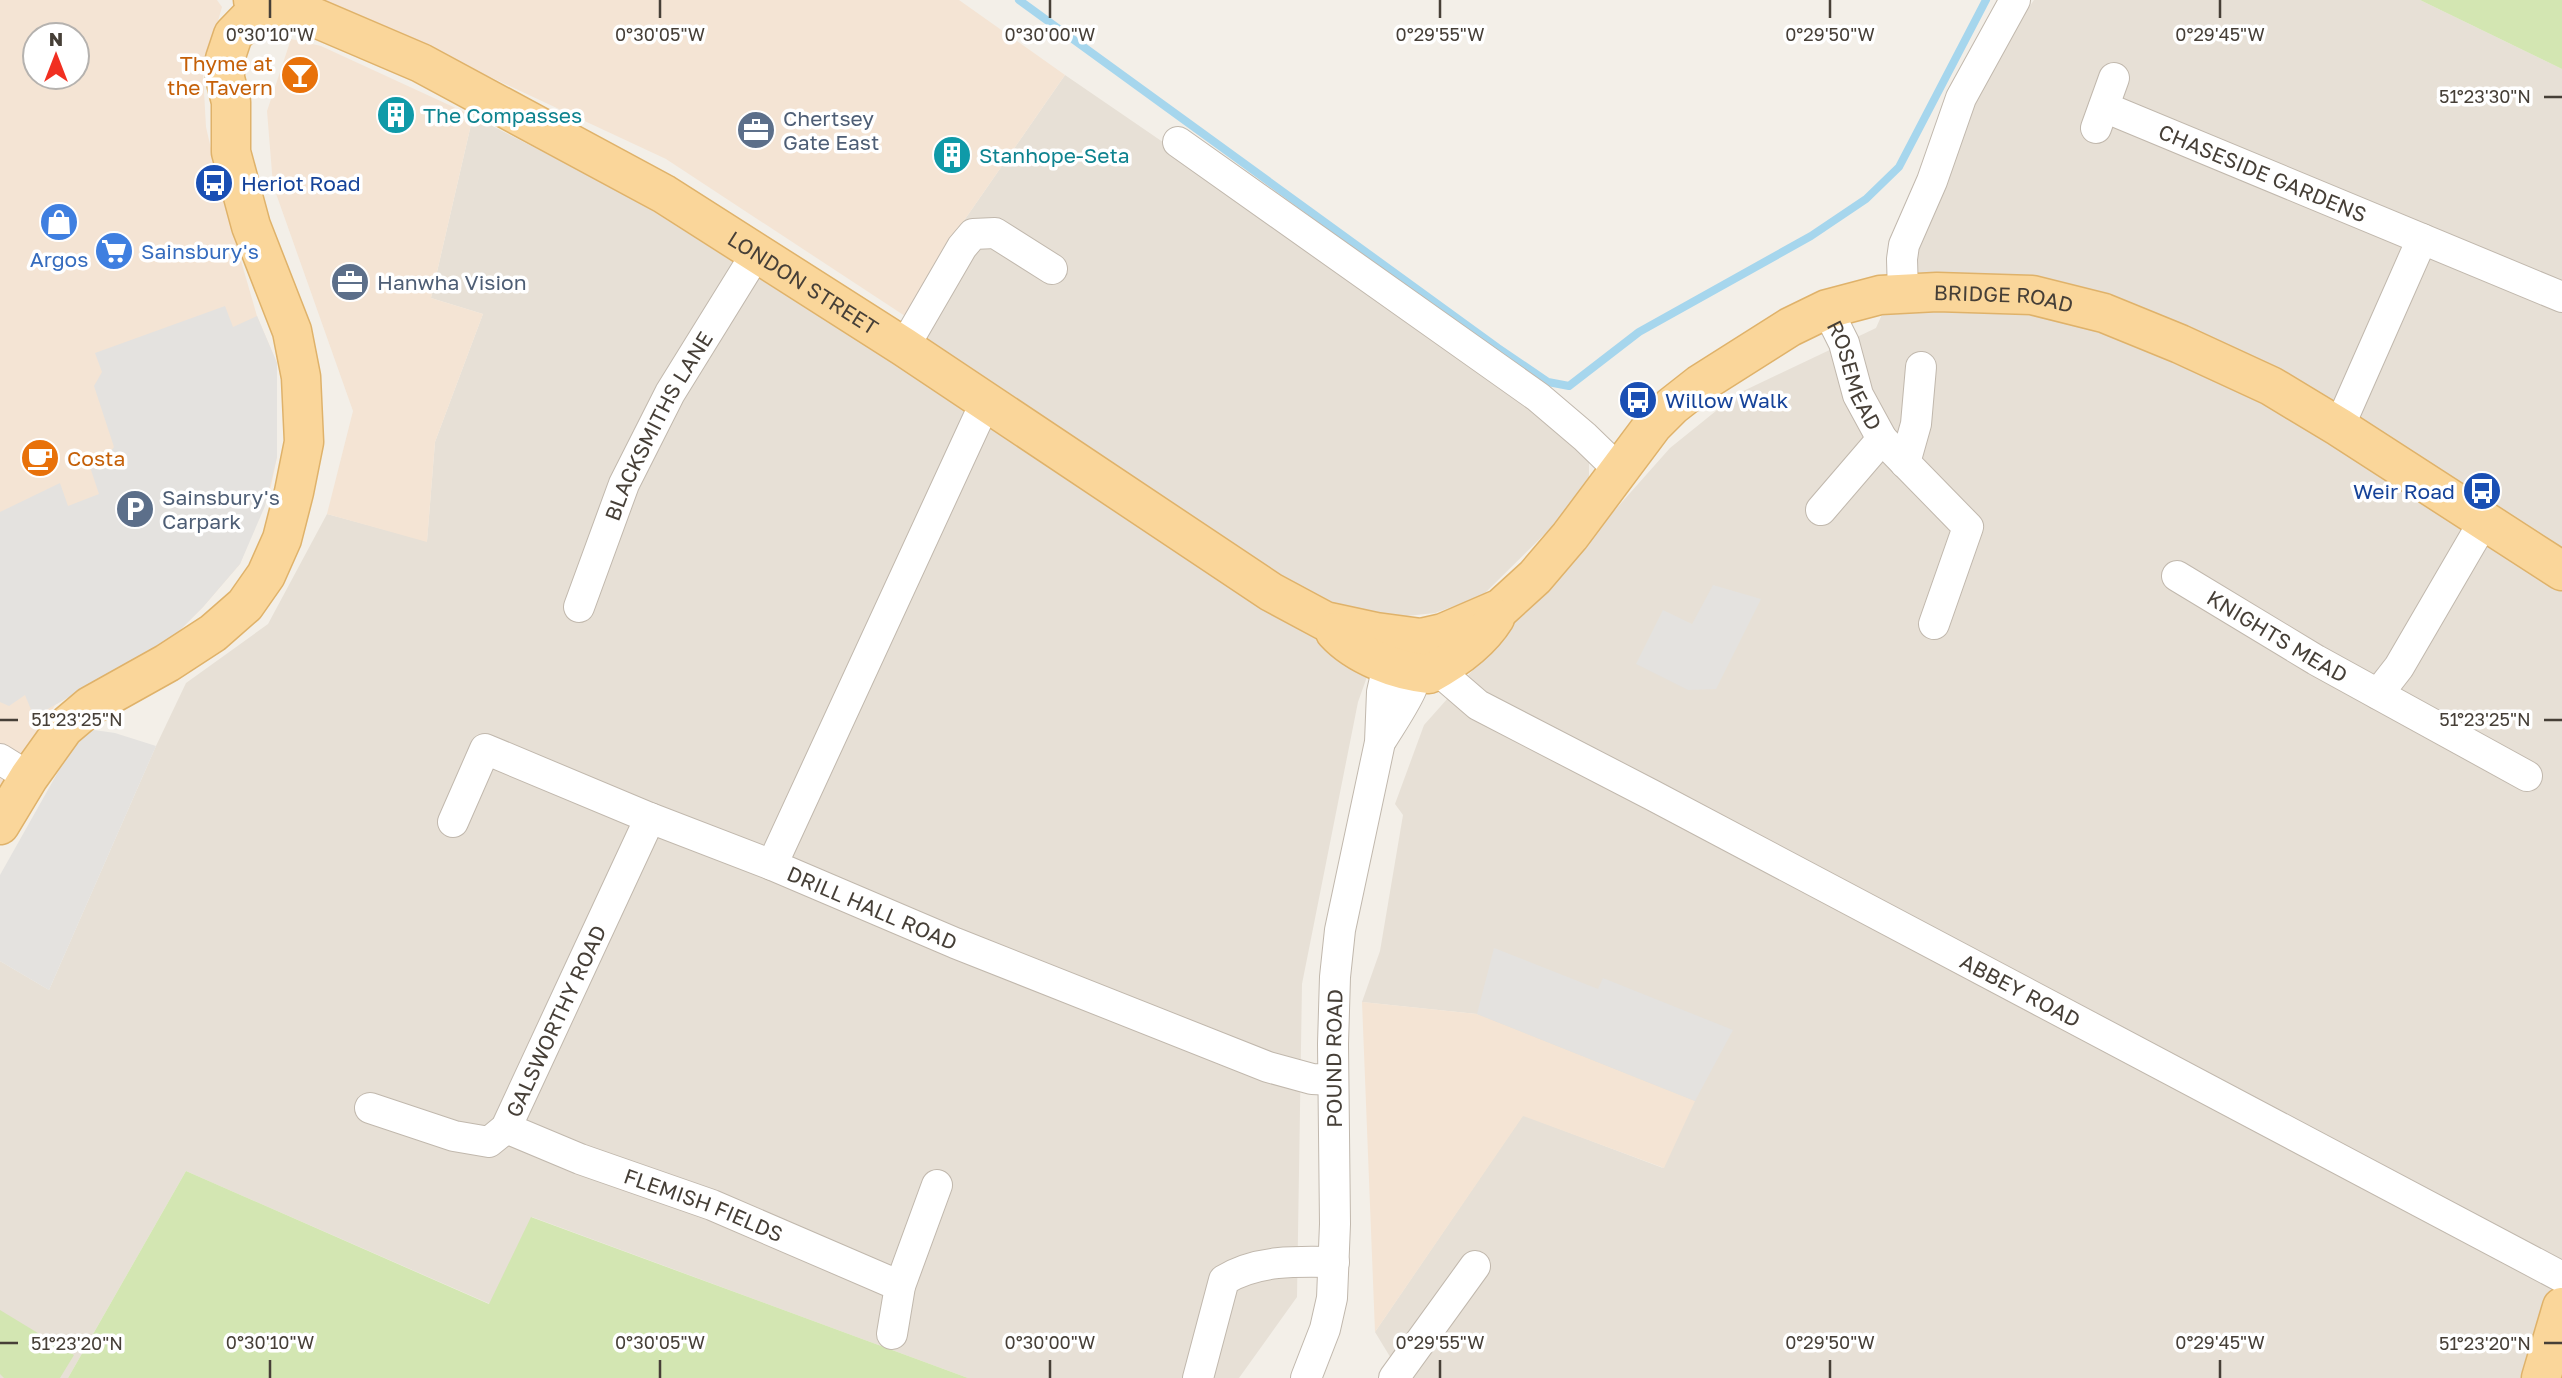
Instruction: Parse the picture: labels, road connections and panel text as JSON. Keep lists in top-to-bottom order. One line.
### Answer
{"streets":{"main road":["LONDON STREET","BRIDGE ROAD"],"street":["CHASESIDE GARDENS","ROSEMEAD","BLACKSMITHS LANE","KNIGHTS MEAD","DRILL HALL ROAD","ABBEY ROAD","GALSWORTHY ROAD","POUND ROAD","FLEMISH FIELDS"]},"crossings":[["LONDON STREET","BRIDGE ROAD"],["LONDON STREET","BLACKSMITHS LANE"],["LONDON STREET","DRILL HALL ROAD"],["LONDON STREET","ABBEY ROAD"],["LONDON STREET","POUND ROAD"],["BRIDGE ROAD","ROSEMEAD"],["BRIDGE ROAD","ABBEY ROAD"],["BRIDGE ROAD","POUND ROAD"],["DRILL HALL ROAD","POUND ROAD"],["ABBEY ROAD","POUND ROAD"],["GALSWORTHY ROAD","FLEMISH FIELDS"]],"places":{"bar":["Thyme at the Tavern"],"building":["The Compasses","Stanhope-Seta"],"office":["Chertsey Gate East","Hanwha Vision"],"bus stop":["Heriot Road","Willow Walk","Weir Road"],"shop":["Argos"],"supermarket":["Sainsbury's"],"cafe":["Costa"],"parking":["Sainsbury's Carpark"]},"north":"top","coordinates":["0°30'10\"W","0°30'05\"W","0°30'00\"W","0°29'55\"W","0°29'50\"W","0°29'45\"W","51°23'30\"N","51°23'25\"N","51°23'20\"N"]}
